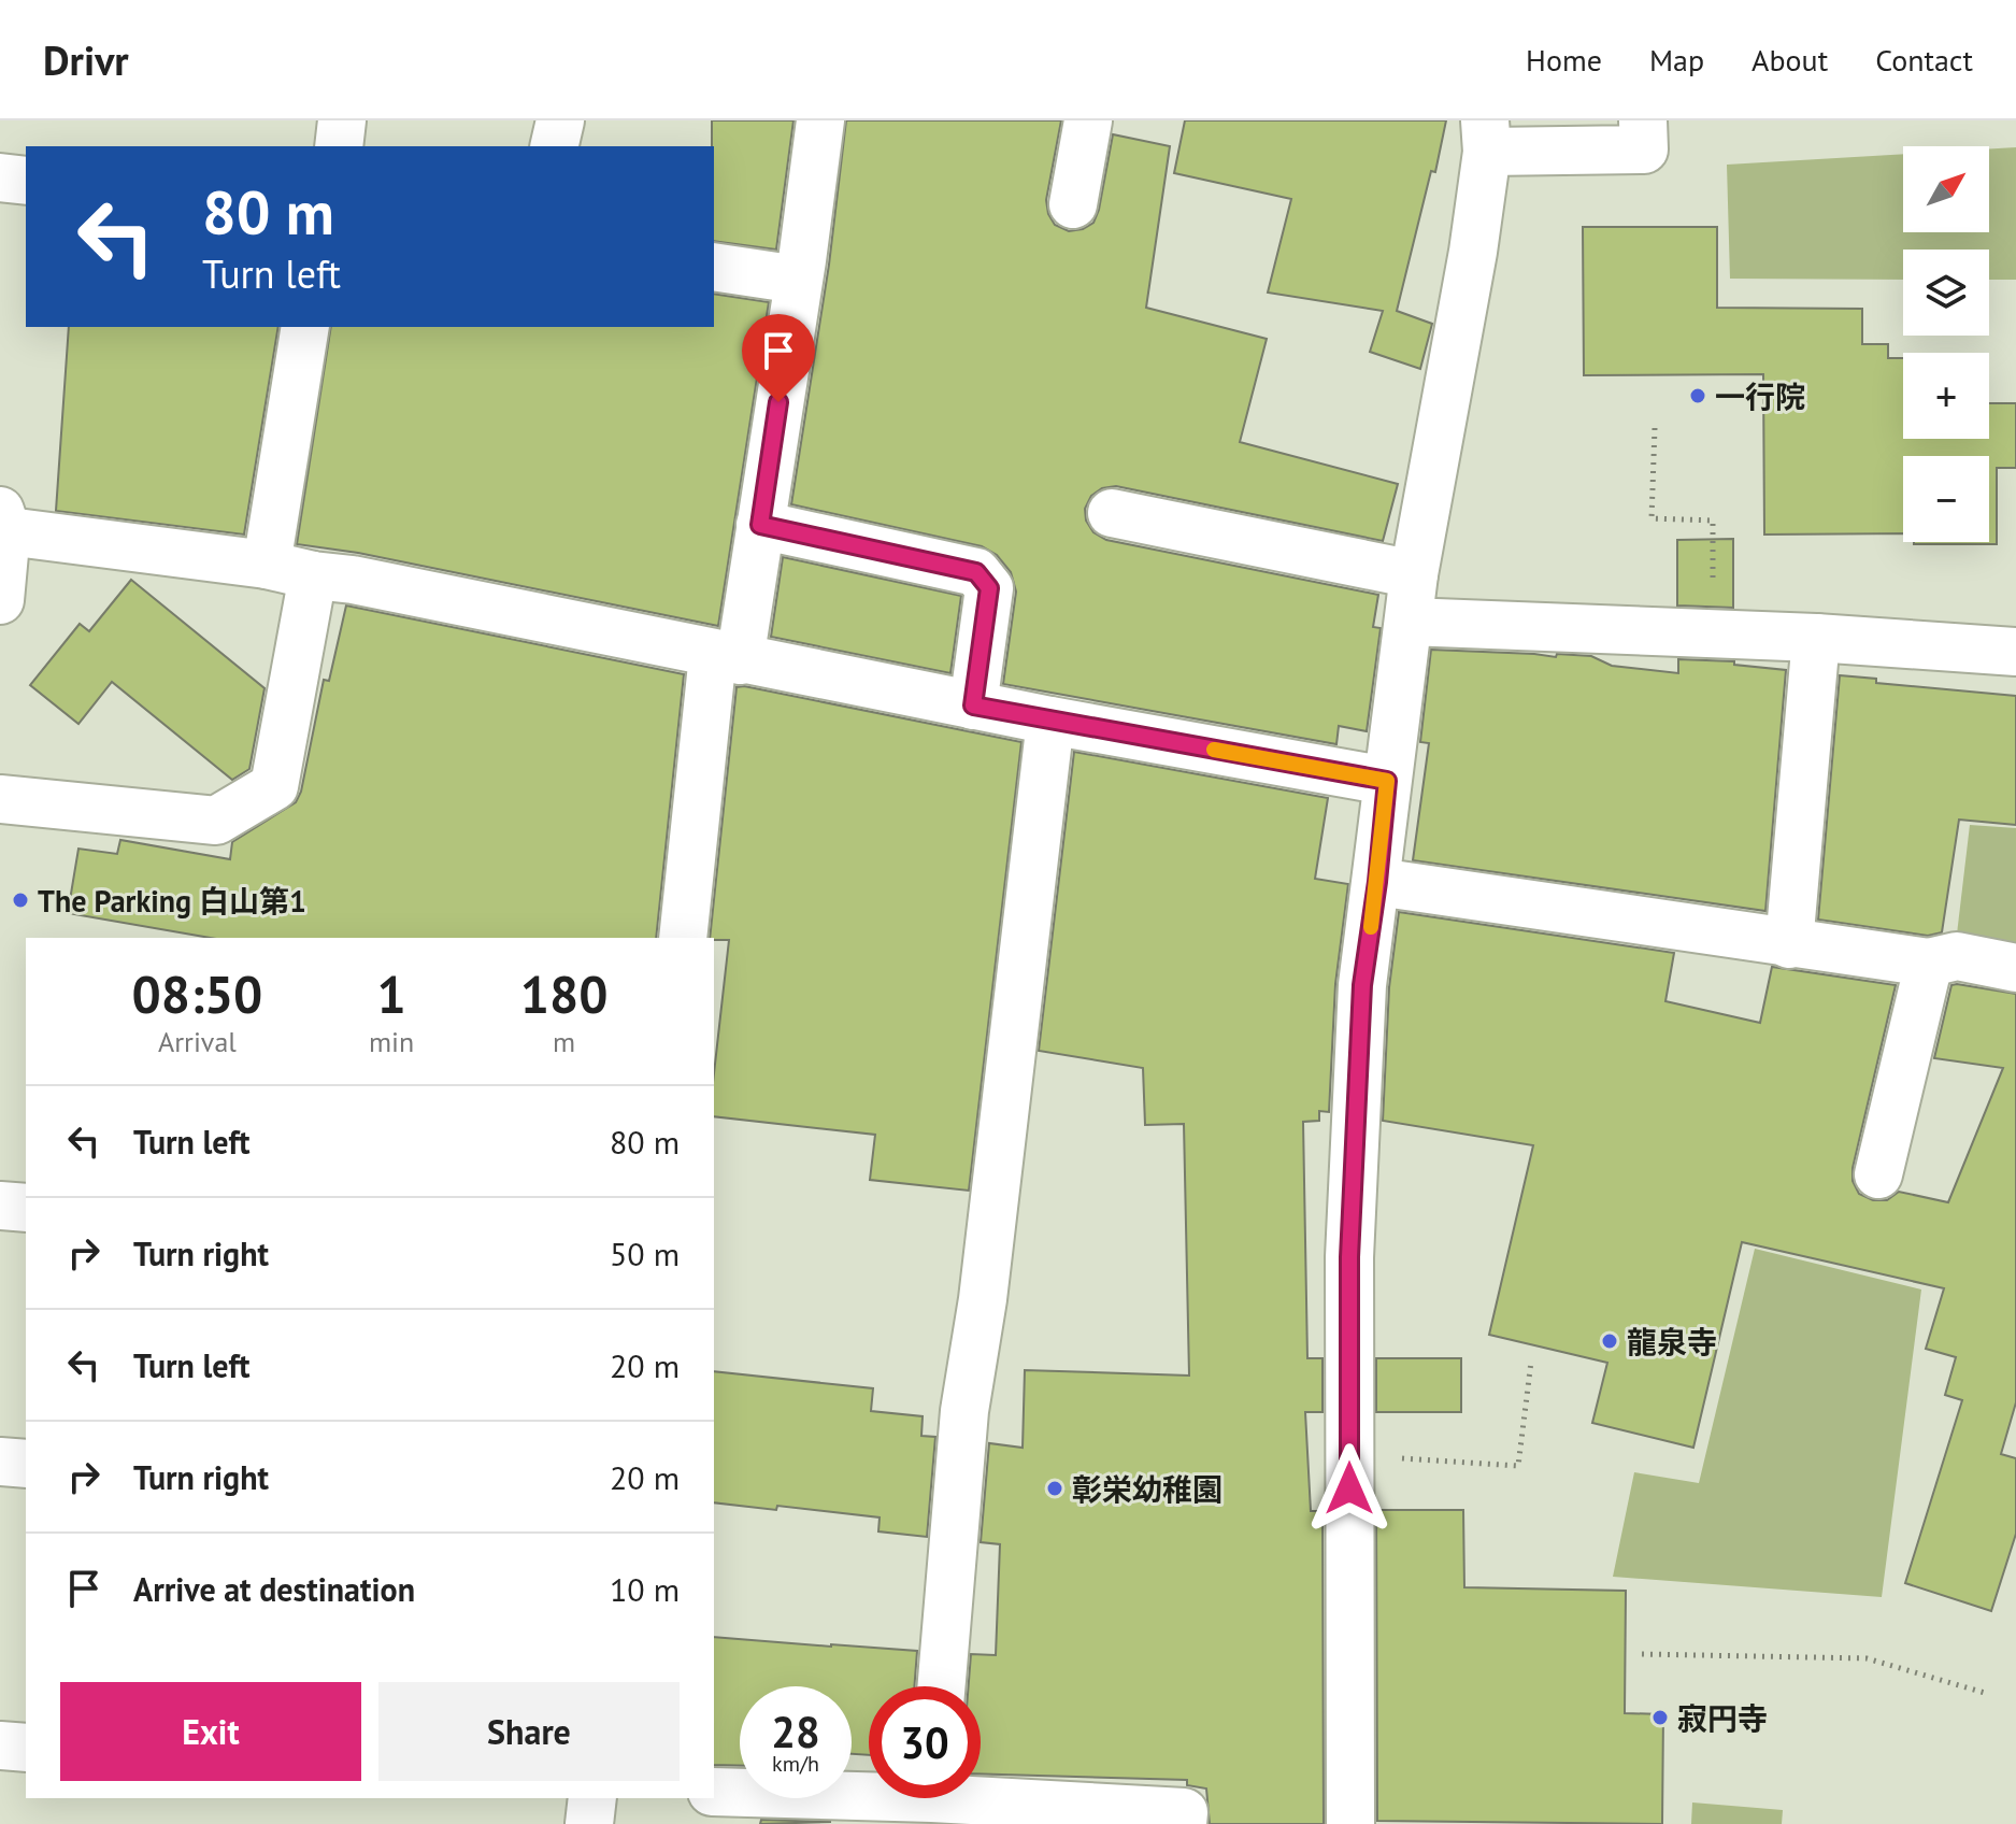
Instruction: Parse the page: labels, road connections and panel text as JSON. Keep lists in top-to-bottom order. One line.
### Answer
{"places":["一行院","The Parking 白山第1","龍泉寺","彰栄幼稚園","寂円寺"],"north":"top right","page":{"header":"Drivr","nav":["Home","Map","About","Contact"],"map_buttons":["+","−"],"turn":["80 m","Turn left"],"eta":["08:50","Arrival","1","min","180","m"],"list":[{"name":"Turn left","value":"80 m"},{"name":"Turn right","value":"50 m"},{"name":"Turn left","value":"20 m"},{"name":"Turn right","value":"20 m"},{"name":"Arrive at destination","value":"10 m"}],"buttons":["Exit","Share"],"speed":"28 km/h","limit":"30"}}
